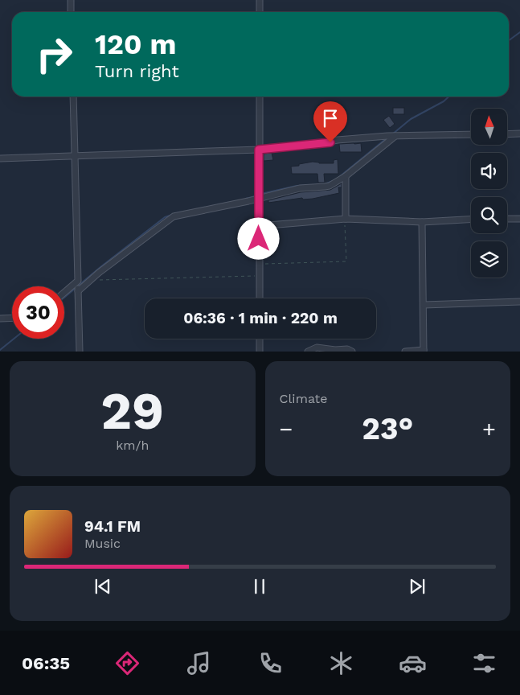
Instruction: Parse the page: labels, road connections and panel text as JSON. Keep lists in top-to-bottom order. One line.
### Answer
{"north":"top","page":{"turn":["120 m","Turn right"],"limit":"30","trip":"06:36 · 1 min · 220 m","tile":[["29","km/h"],"Climate"],"heat":["−","23°","+"],"song":["94.1 FM","Music"],"tabs":"06:35"}}
